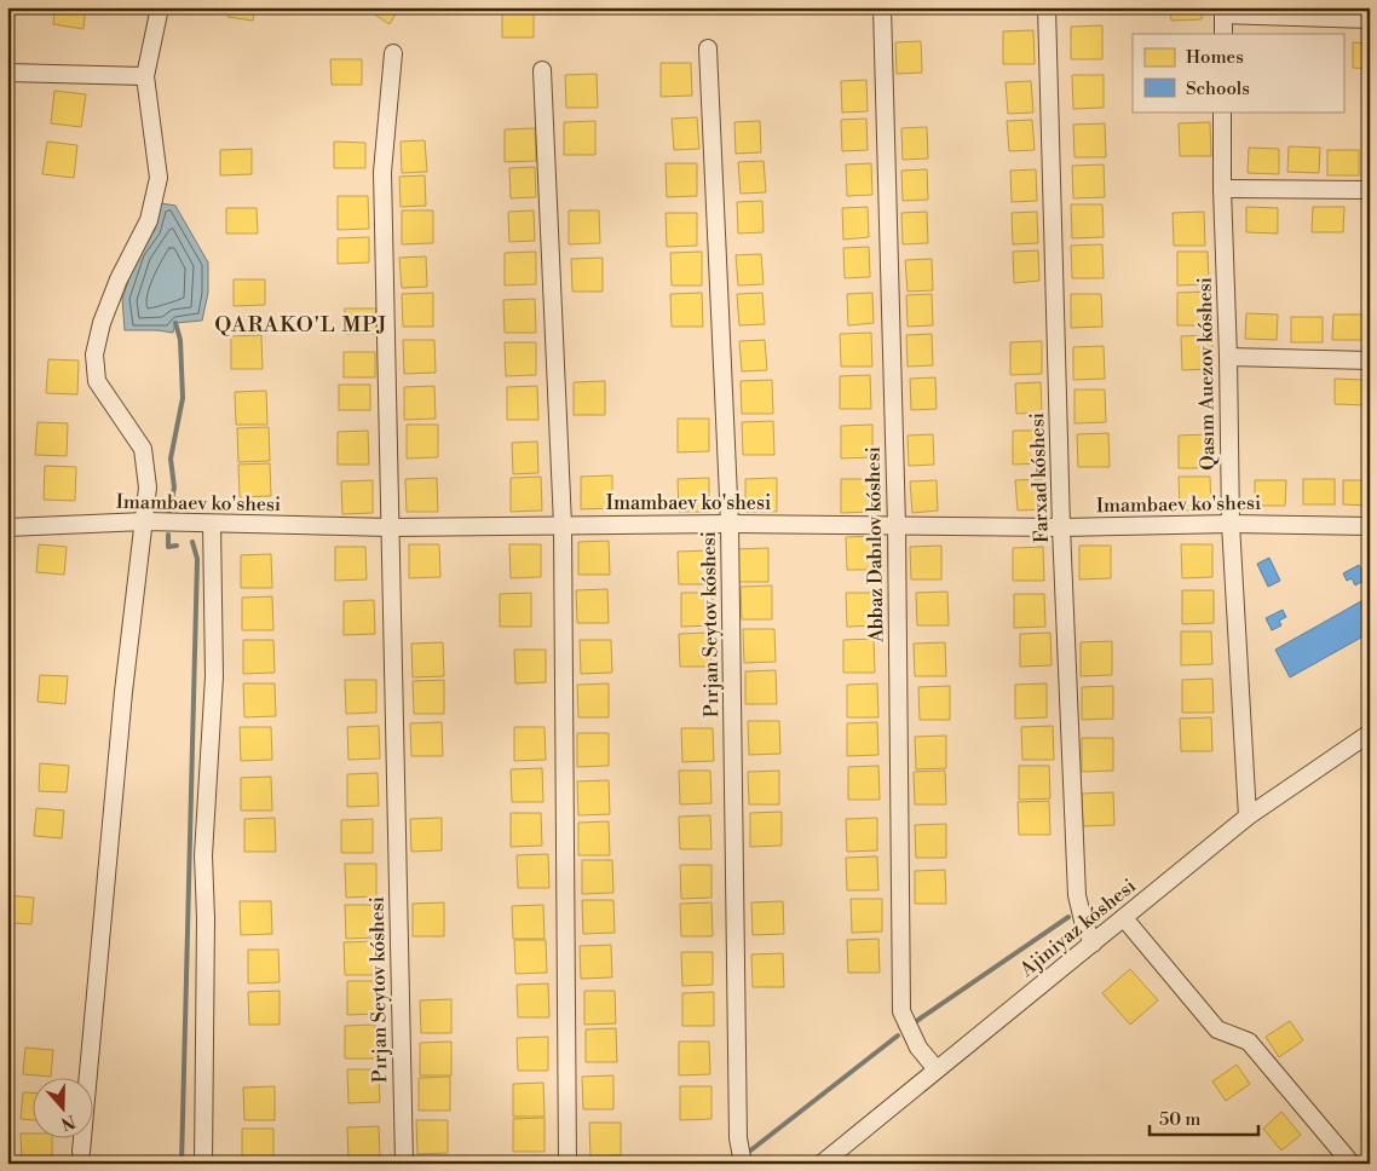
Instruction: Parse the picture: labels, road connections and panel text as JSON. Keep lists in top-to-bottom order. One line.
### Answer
{"streets":{"street":["Qasım Auezov kóshesi","Farxad kóshesi","Imambaev ko'shesi","Abbaz Dabılov kóshesi","Pırjan Seytov kóshesi","Ajiniyaz kóshesi"]},"crossings":[["Qasım Auezov kóshesi","Imambaev ko'shesi"],["Qasım Auezov kóshesi","Ajiniyaz kóshesi"],["Farxad kóshesi","Imambaev ko'shesi"],["Farxad kóshesi","Ajiniyaz kóshesi"],["Imambaev ko'shesi","Abbaz Dabılov kóshesi"],["Imambaev ko'shesi","Pırjan Seytov kóshesi"],["Abbaz Dabılov kóshesi","Ajiniyaz kóshesi"]],"districts":["QARAKO'L MPJ"],"legend":["Homes","Schools"],"scale_bar":"50 m","north":"bottom"}
